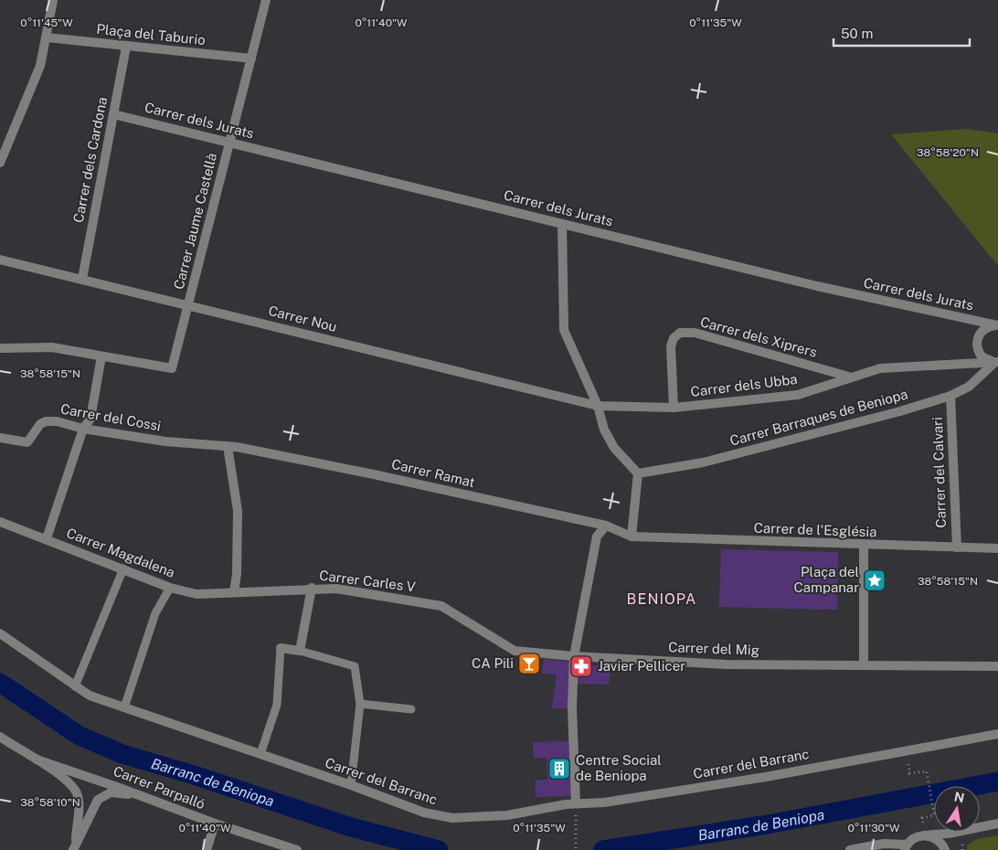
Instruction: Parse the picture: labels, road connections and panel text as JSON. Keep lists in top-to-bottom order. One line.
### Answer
{"streets":{"street":["Plaça del Taburio","Carrer dels Jurats","Carrer dels Cardona","Carrer Jaume Castellà","Carrer Nou","Carrer dels Xiprers","Carrer dels Ubba","Carrer del Cossi","Carrer Barraques de Beniopa","Carrer del Calvari","Carrer Ramat","Carrer de l'Església","Carrer Magdalena","Carrer Carles V","Carrer del Mig","Carrer del Barranc","Carrer Parpalló"]},"crossings":[["Plaça del Taburio","Carrer dels Cardona"],["Plaça del Taburio","Carrer Jaume Castellà"],["Carrer dels Jurats","Carrer dels Cardona"],["Carrer dels Jurats","Carrer Jaume Castellà"],["Carrer dels Cardona","Carrer Nou"],["Carrer Jaume Castellà","Carrer Nou"],["Carrer Nou","Carrer dels Ubba"],["Carrer dels Xiprers","Carrer dels Ubba"],["Carrer dels Ubba","Carrer Barraques de Beniopa"],["Carrer del Cossi","Carrer Ramat"],["Carrer Barraques de Beniopa","Carrer del Calvari"],["Carrer del Calvari","Carrer de l'Església"],["Carrer Ramat","Carrer de l'Església"],["Carrer Magdalena","Carrer Carles V"],["Carrer Carles V","Carrer del Mig"]],"districts":["BENIOPA"],"water":["Barranc de Beniopa"],"places":{"place":["Plaça del Campanar"],"bar":["CA Pili"],"pharmacy":["Javier Pellicer"],"building":["Centre Social de Beniopa"]},"scale_bar":"50 m","north":"top","coordinates":["0°11'45\"W","0°11'40\"W","0°11'35\"W","38°58'20\"N","38°58'15\"N","38°58'10\"N","0°11'30\"W"]}
